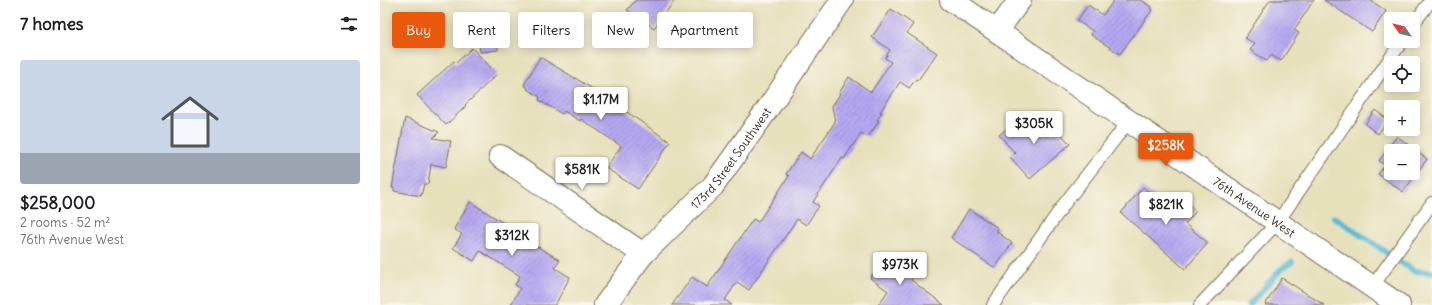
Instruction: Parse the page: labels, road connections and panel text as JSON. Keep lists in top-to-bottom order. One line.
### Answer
{"streets":{"street":["173rd Street Southwest","76th Avenue West"]},"north":"top left","page":{"heading":"7 homes","map_buttons":["+","−"],"chip":["Buy","Rent","Filters","New","Apartment"],"list":[{"name":"$258,000","note":"2 rooms · 52 m² · 76th Avenue West"}],"price":["$1.17M","$305K","$258K","$581K","$821K","$312K","$973K"]}}
